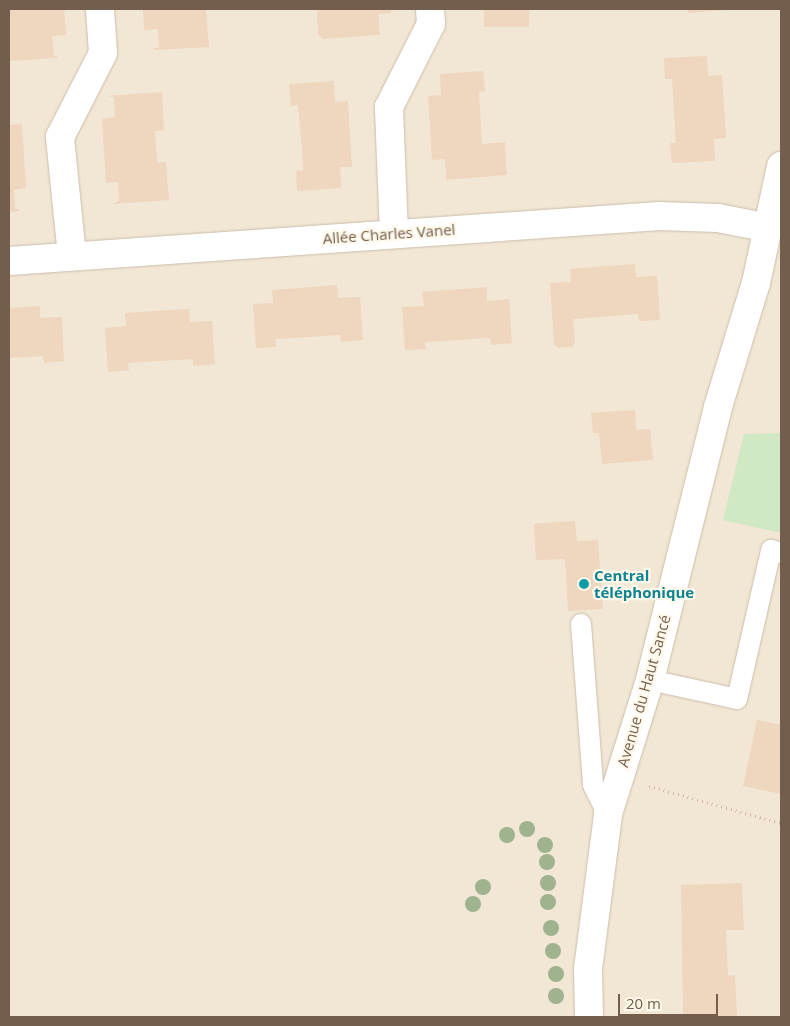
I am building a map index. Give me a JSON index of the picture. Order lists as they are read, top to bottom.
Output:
{
  "streets": {
    "street": ["Allée Charles Vanel", "Avenue du Haut Sancé"]
  },
  "crossings": [
    ["Allée Charles Vanel", "Avenue du Haut Sancé"]
  ],
  "places": ["Central téléphonique"],
  "scale_bar": "20 m"
}
